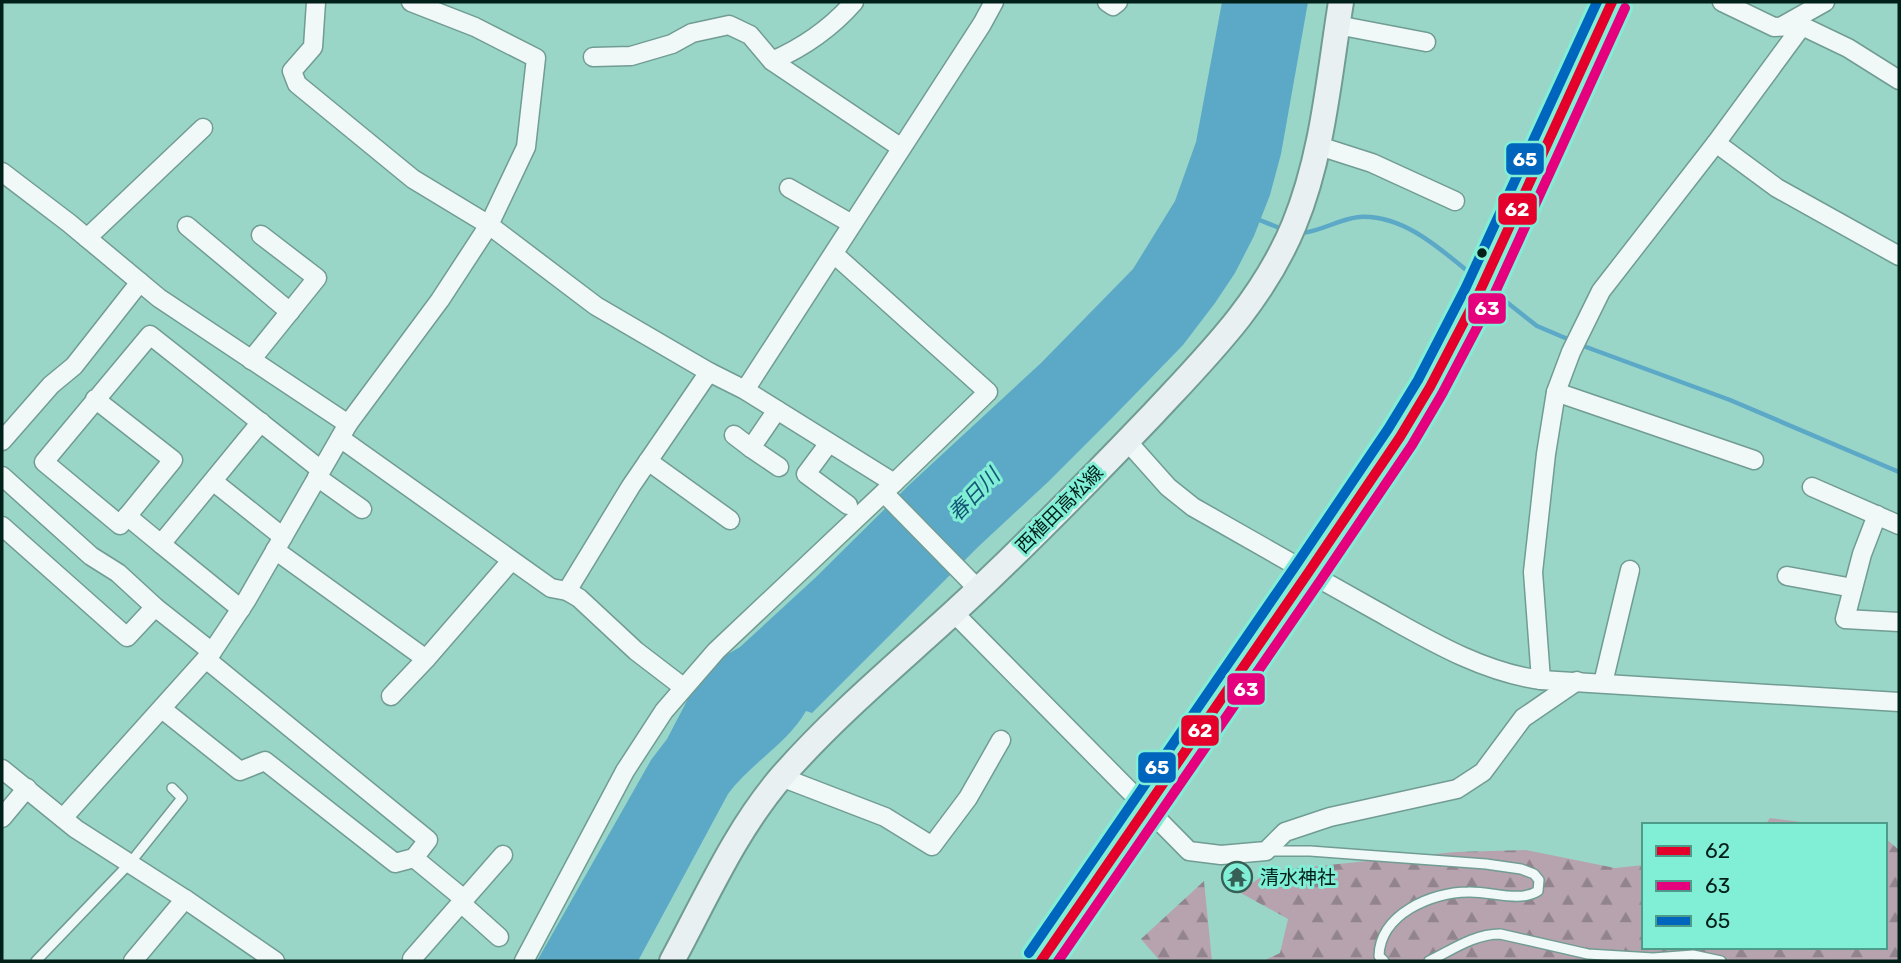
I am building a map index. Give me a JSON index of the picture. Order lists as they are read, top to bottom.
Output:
{
  "streets": {
    "main road": ["西植田高松線"]
  },
  "water": ["春日川"],
  "places": {
    "temple": ["清水神社"]
  },
  "lines": ["transit line 62", "transit line 65", "transit line 63"],
  "legend": ["62", "63", "65"]
}
